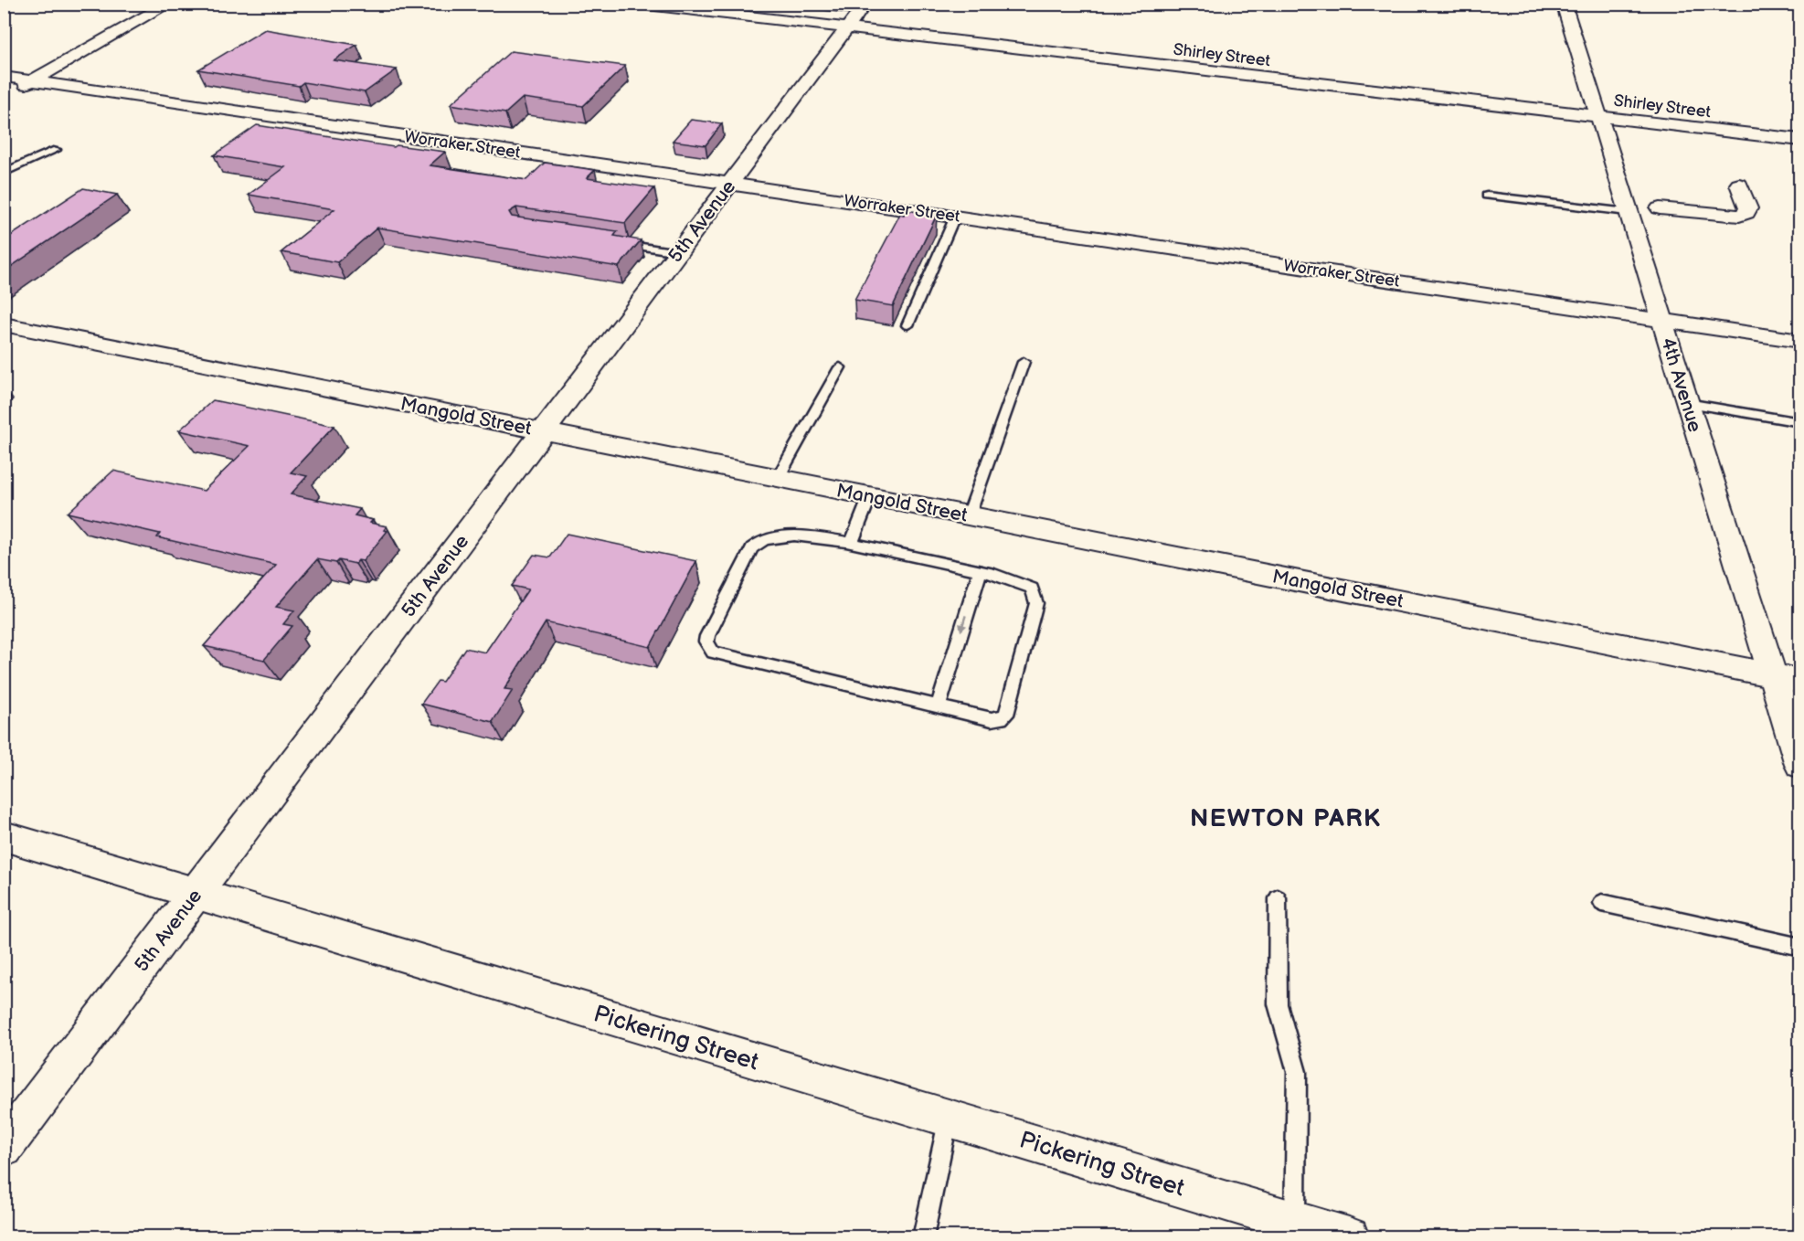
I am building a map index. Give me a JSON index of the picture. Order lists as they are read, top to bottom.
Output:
{
  "streets": {
    "street": [
      "Shirley Street",
      "Worraker Street",
      "5th Avenue",
      "4th Avenue",
      "Mangold Street",
      "Pickering Street"
    ]
  },
  "crossings": [
    ["Shirley Street", "5th Avenue"],
    ["Shirley Street", "4th Avenue"],
    ["Worraker Street", "5th Avenue"],
    ["Worraker Street", "4th Avenue"],
    ["5th Avenue", "Mangold Street"],
    ["5th Avenue", "Pickering Street"],
    ["4th Avenue", "Mangold Street"]
  ],
  "districts": ["NEWTON PARK"]
}
